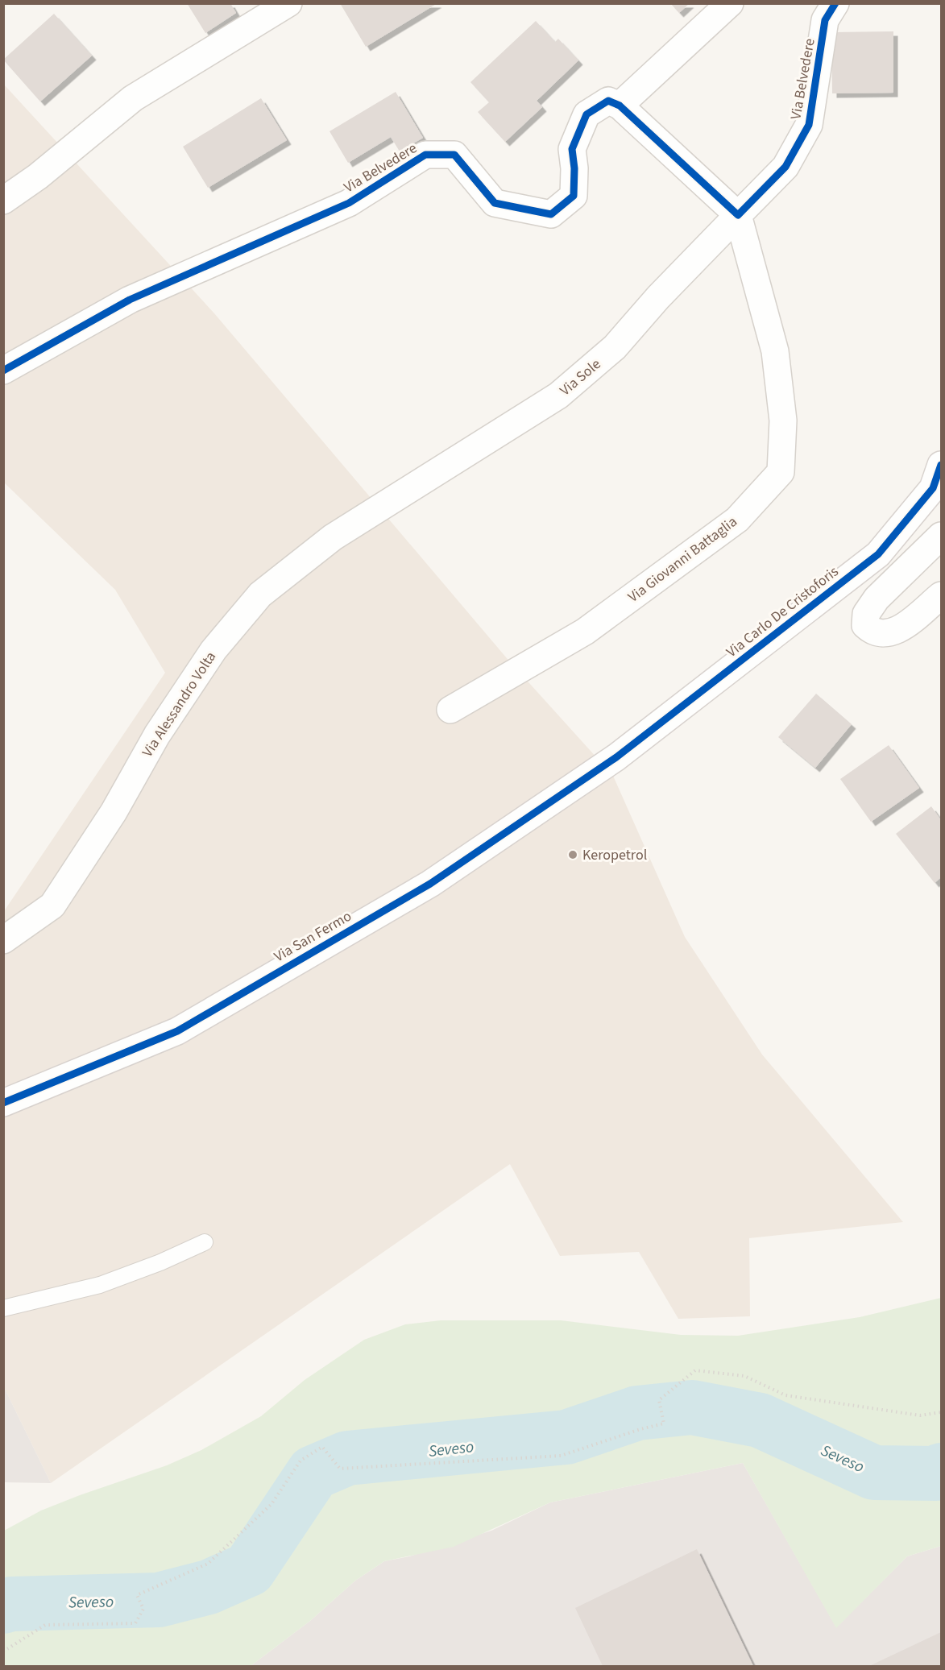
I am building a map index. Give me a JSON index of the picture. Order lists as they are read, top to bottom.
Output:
{
  "streets": {
    "street": [
      "Via Belvedere",
      "Via Sole",
      "Via Giovanni Battaglia",
      "Via Carlo De Cristoforis",
      "Via Alessandro Volta",
      "Via San Fermo"
    ]
  },
  "crossings": [
    ["Via Belvedere", "Via Sole"],
    ["Via Belvedere", "Via Giovanni Battaglia"],
    ["Via Sole", "Via Giovanni Battaglia"],
    ["Via Sole", "Via Alessandro Volta"],
    ["Via Carlo De Cristoforis", "Via San Fermo"]
  ],
  "water": ["Seveso"],
  "places": ["Keropetrol"]
}
